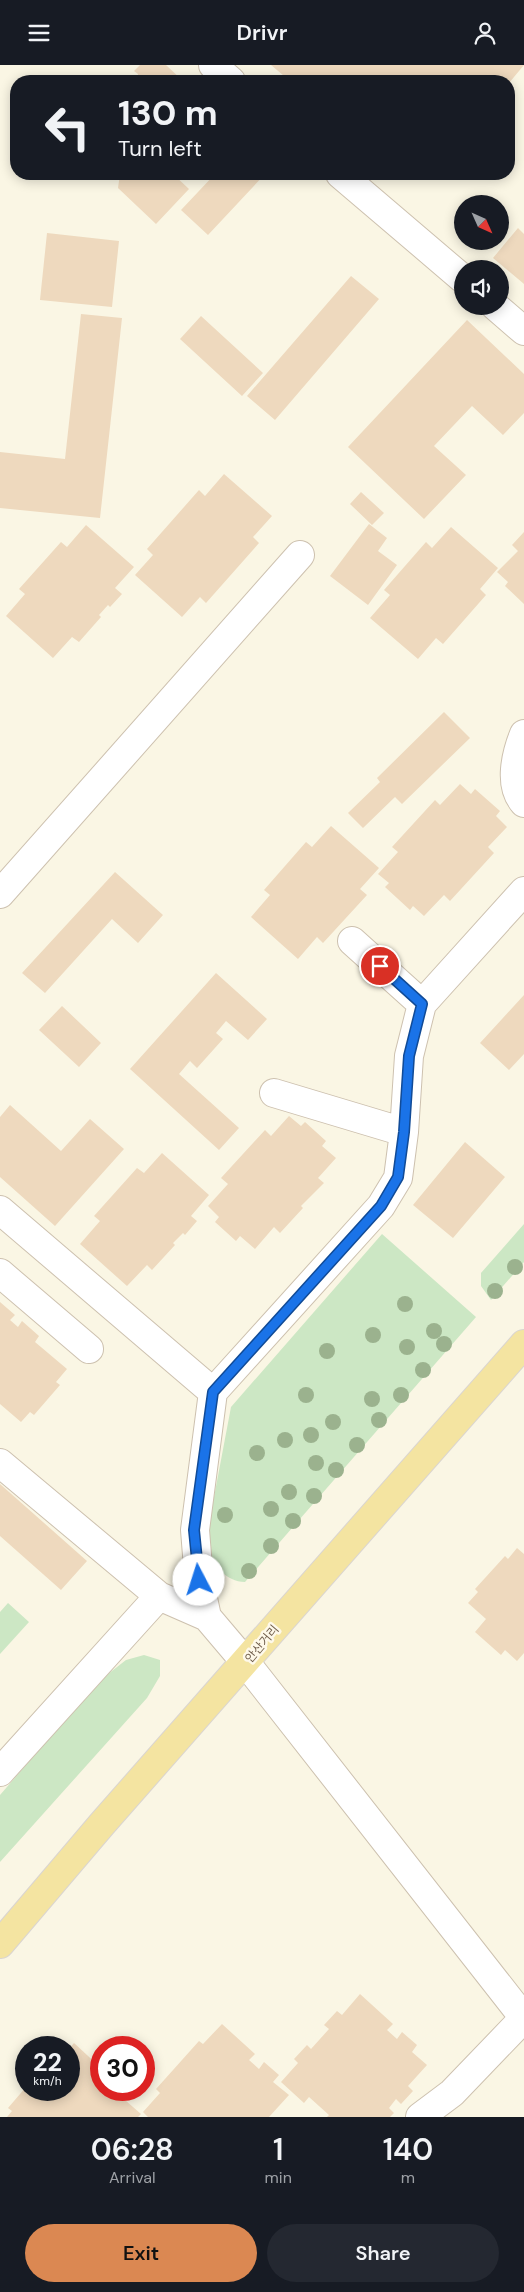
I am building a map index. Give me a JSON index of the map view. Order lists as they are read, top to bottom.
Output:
{
  "streets": {
    "main road": ["안산거리"]
  },
  "north": "bottom right",
  "page": {
    "header": "Drivr",
    "turn": ["130 m", "Turn left"],
    "speed": "22 km/h",
    "limit": "30",
    "eta": [
      "06:28",
      "Arrival",
      "1",
      "min",
      "140",
      "m"
    ],
    "buttons": ["Exit", "Share"]
  }
}
